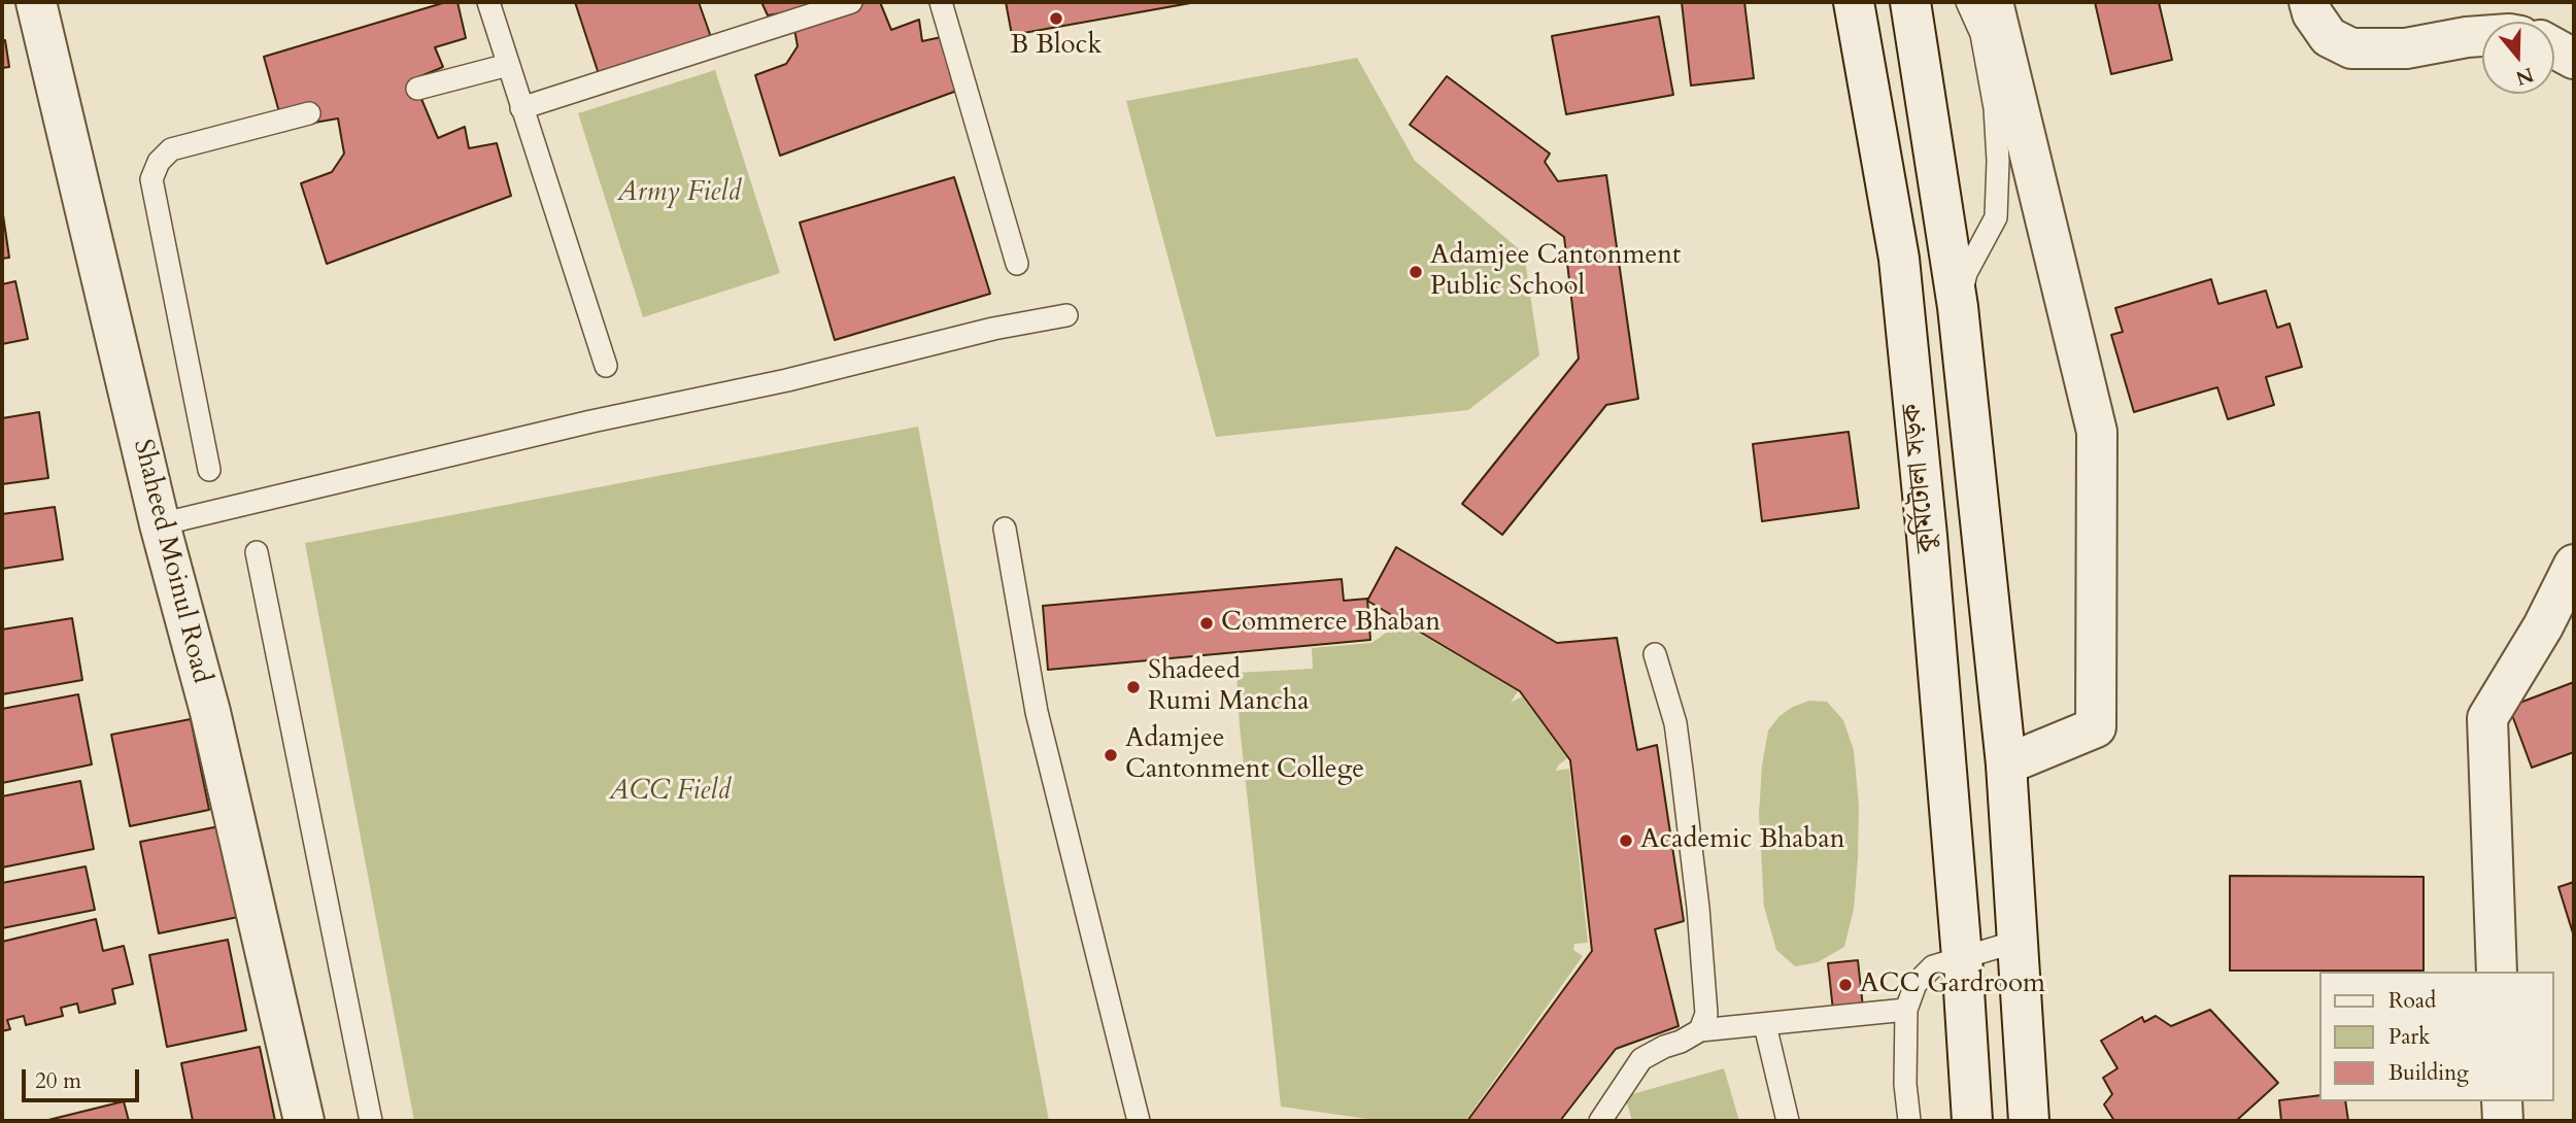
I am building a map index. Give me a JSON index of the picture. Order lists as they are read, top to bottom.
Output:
{
  "streets": {
    "street": ["কুর্মিটোলা সড়ক", "Shaheed Moinul Road"]
  },
  "parks": ["Army Field", "ACC Field"],
  "places": [
    "B Block",
    "Adamjee Cantonment Public School",
    "Commerce Bhaban",
    "Shadeed Rumi Mancha",
    "Adamjee Cantonment College",
    "Academic Bhaban",
    "ACC Gardroom"
  ],
  "legend": ["Road", "Park", "Building"],
  "scale_bar": "20 m",
  "north": "bottom"
}
